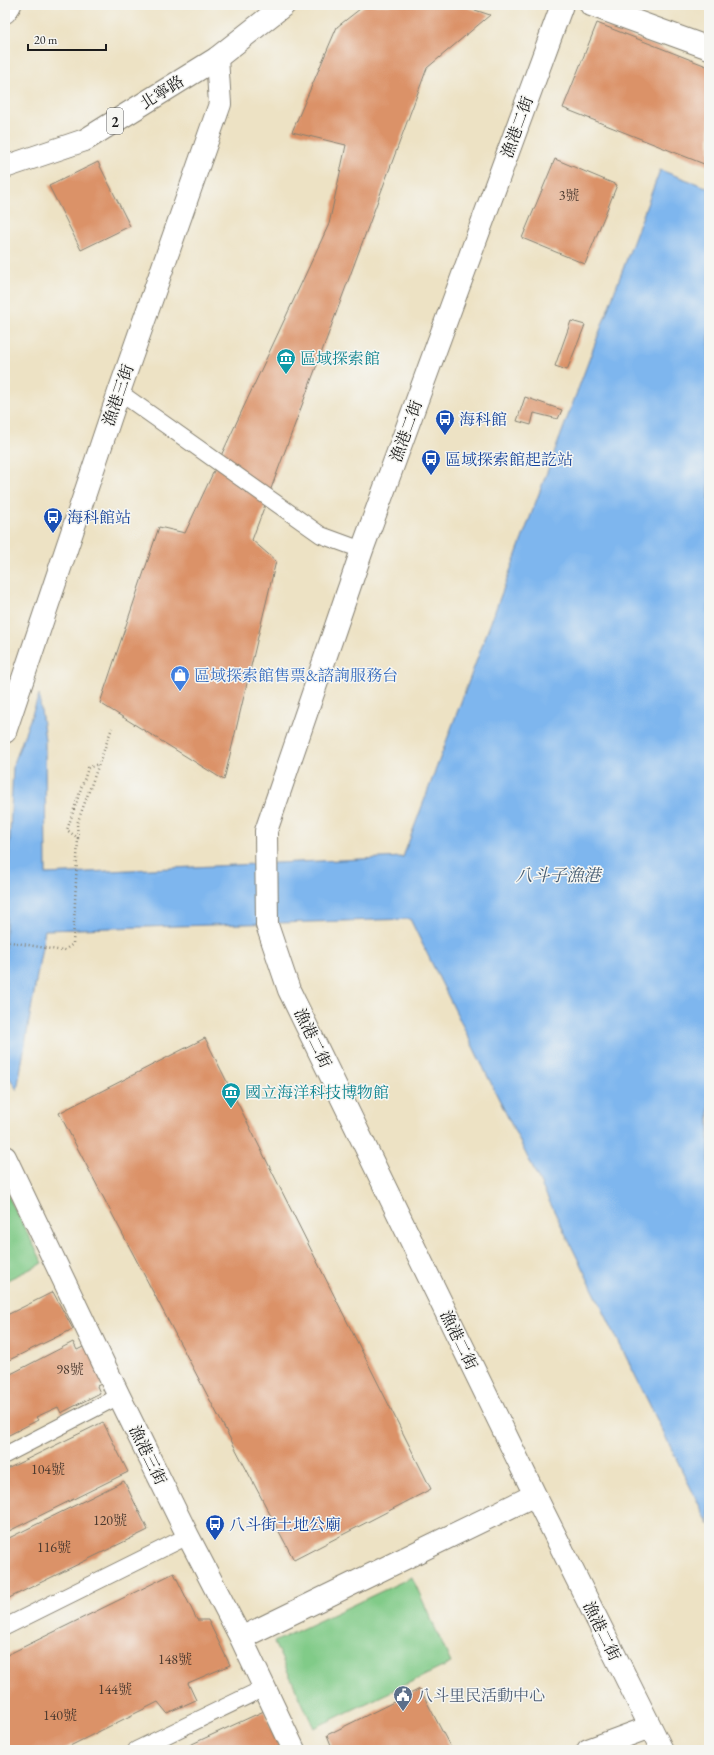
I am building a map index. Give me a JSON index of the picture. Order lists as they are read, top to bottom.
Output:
{
  "streets": {
    "street": [
      "北寧路",
      "2",
      "漁港二街",
      "漁港三街"
    ]
  },
  "crossings": [
    ["北寧路", "漁港三街"]
  ],
  "water": ["八斗子漁港"],
  "places": {
    "museum": ["區域探索館", "國立海洋科技博物館"],
    "bus stop": [
      "海科館",
      "區域探索館起訖站",
      "海科館站",
      "八斗街土地公廟"
    ],
    "shop": ["區域探索館售票&諮詢服務台"],
    "public building": ["八斗里民活動中心"]
  },
  "house_numbers": [
    "3號",
    "98號",
    "104號",
    "120號",
    "116號",
    "148號",
    "144號",
    "140號"
  ],
  "scale_bar": "20 m"
}
